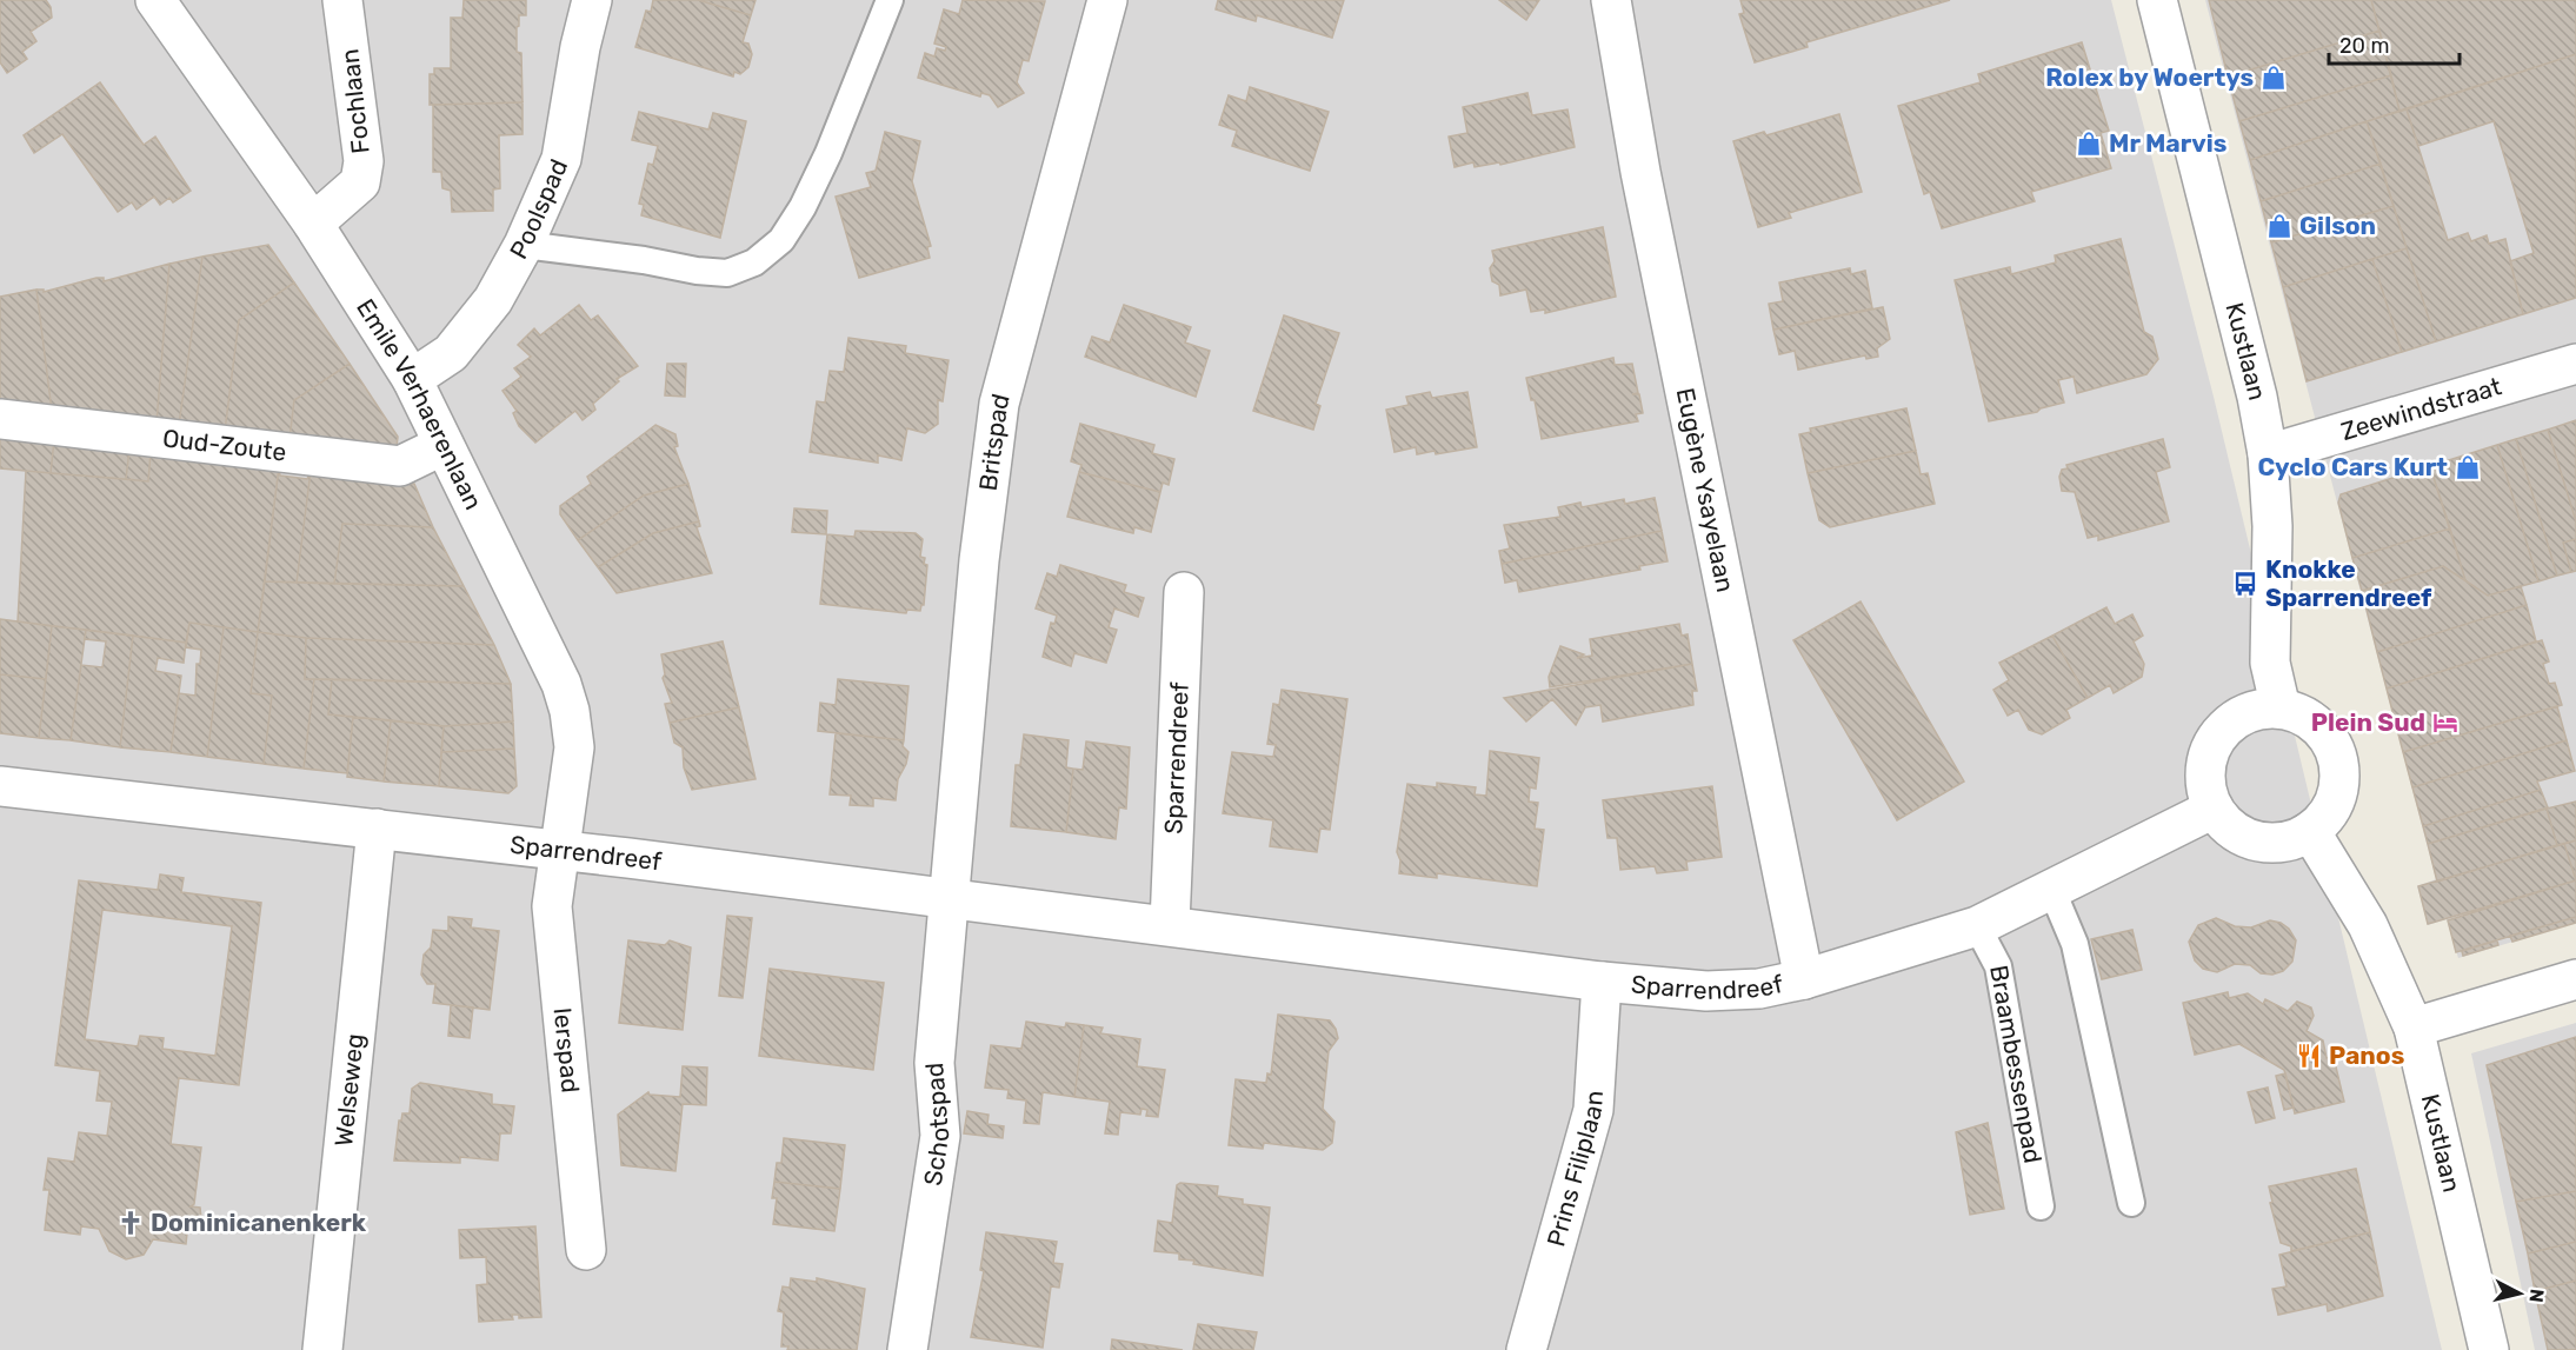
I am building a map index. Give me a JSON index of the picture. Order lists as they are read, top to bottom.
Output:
{
  "streets": {
    "street": [
      "Fochlaan",
      "Poolspad",
      "Kustlaan",
      "Emile Verhaerenlaan",
      "Zeewindstraat",
      "Britspad",
      "Oud-Zoute",
      "Eugène Ysayelaan",
      "Sparrendreef",
      "Ierspad",
      "Welseweg",
      "Schotspad",
      "Prins Filiplaan"
    ],
    "lane": ["Braambessenpad"]
  },
  "crossings": [
    ["Fochlaan", "Emile Verhaerenlaan"],
    ["Poolspad", "Emile Verhaerenlaan"],
    ["Kustlaan", "Zeewindstraat"],
    ["Kustlaan", "Sparrendreef"],
    ["Emile Verhaerenlaan", "Oud-Zoute"],
    ["Emile Verhaerenlaan", "Sparrendreef"],
    ["Emile Verhaerenlaan", "Ierspad"],
    ["Britspad", "Sparrendreef"],
    ["Britspad", "Schotspad"],
    ["Eugène Ysayelaan", "Sparrendreef"],
    ["Sparrendreef", "Ierspad"],
    ["Sparrendreef", "Braambessenpad"],
    ["Sparrendreef", "Welseweg"],
    ["Sparrendreef", "Schotspad"],
    ["Sparrendreef", "Prins Filiplaan"]
  ],
  "places": {
    "shop": [
      "Rolex by Woertys",
      "Mr Marvis",
      "Gilson",
      "Cyclo Cars Kurt"
    ],
    "bus stop": ["Knokke Sparrendreef"],
    "hotel": ["Plein Sud"],
    "restaurant": ["Panos"],
    "church": ["Dominicanenkerk"]
  },
  "scale_bar": "20 m",
  "north": "right"
}
